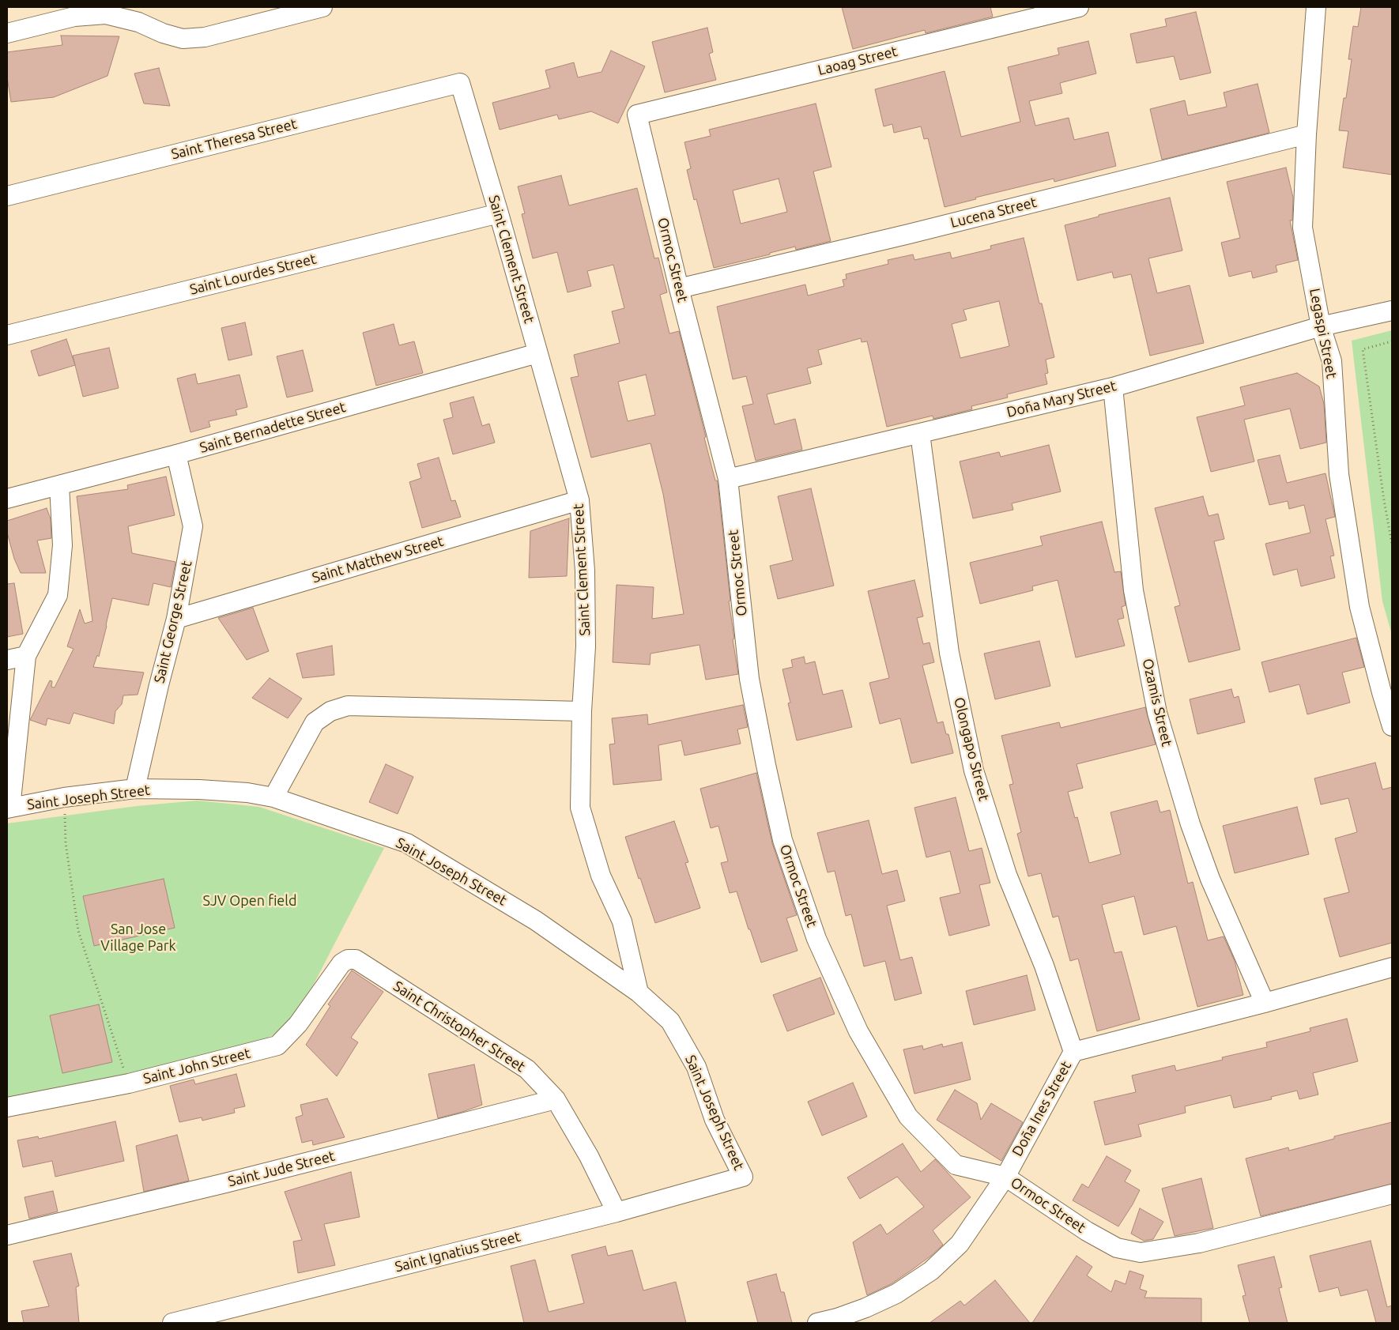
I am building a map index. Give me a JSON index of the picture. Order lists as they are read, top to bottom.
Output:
{
  "streets": {
    "street": [
      "Laoag Street",
      "Saint Theresa Street",
      "Lucena Street",
      "Saint Clement Street",
      "Ormoc Street",
      "Saint Lourdes Street",
      "Legaspi Street",
      "Doña Mary Street",
      "Saint Bernadette Street",
      "Saint Matthew Street",
      "Saint George Street",
      "Ozamis Street",
      "Olongapo Street",
      "Saint Joseph Street",
      "Saint Christopher Street",
      "Saint John Street",
      "Doña Ines Street",
      "Saint Jude Street",
      "Saint Ignatius Street"
    ]
  },
  "crossings": [
    ["Laoag Street", "Ormoc Street"],
    ["Saint Theresa Street", "Saint Clement Street"],
    ["Lucena Street", "Ormoc Street"],
    ["Lucena Street", "Legaspi Street"],
    ["Saint Clement Street", "Saint Lourdes Street"],
    ["Saint Clement Street", "Saint Bernadette Street"],
    ["Saint Clement Street", "Saint Matthew Street"],
    ["Saint Clement Street", "Saint Joseph Street"],
    ["Ormoc Street", "Doña Mary Street"],
    ["Ormoc Street", "Doña Ines Street"],
    ["Legaspi Street", "Doña Mary Street"],
    ["Doña Mary Street", "Ozamis Street"],
    ["Doña Mary Street", "Olongapo Street"],
    ["Saint Bernadette Street", "Saint George Street"],
    ["Saint Matthew Street", "Saint George Street"],
    ["Saint George Street", "Saint Joseph Street"],
    ["Ozamis Street", "Doña Ines Street"],
    ["Olongapo Street", "Doña Ines Street"],
    ["Saint Joseph Street", "Saint Ignatius Street"],
    ["Saint Christopher Street", "Saint John Street"],
    ["Saint Christopher Street", "Saint Jude Street"],
    ["Saint Christopher Street", "Saint Ignatius Street"]
  ],
  "parks": ["SJV Open field", "San Jose Village Park"]
}
